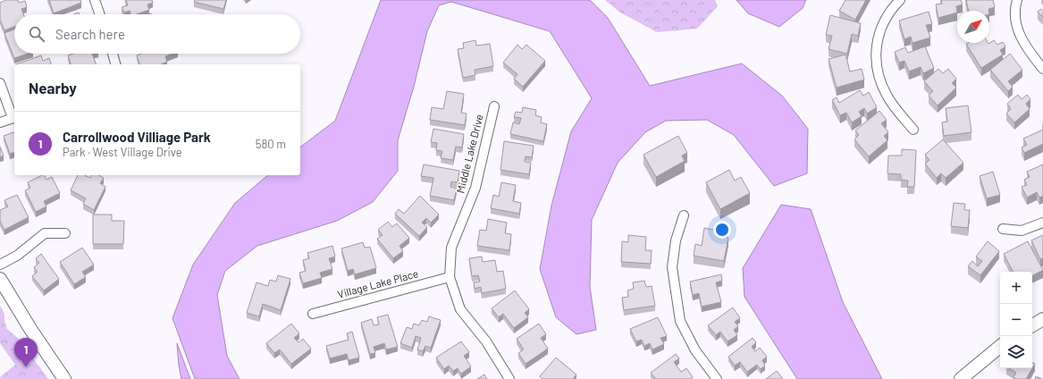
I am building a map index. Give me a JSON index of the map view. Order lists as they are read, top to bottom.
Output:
{
  "streets": {
    "street": ["Middle Lake Drive", "Village Lake Place"]
  },
  "crossings": [
    ["Middle Lake Drive", "Village Lake Place"]
  ],
  "north": "top right",
  "page": {
    "search": "Search here",
    "heading": "Nearby",
    "list": [
      {
        "mark": "1",
        "name": "Carrollwood Villiage Park",
        "note": "Park · West Village Drive",
        "value": "580 m"
      }
    ],
    "map_buttons": ["+", "−"],
    "pins": "1"
  }
}
